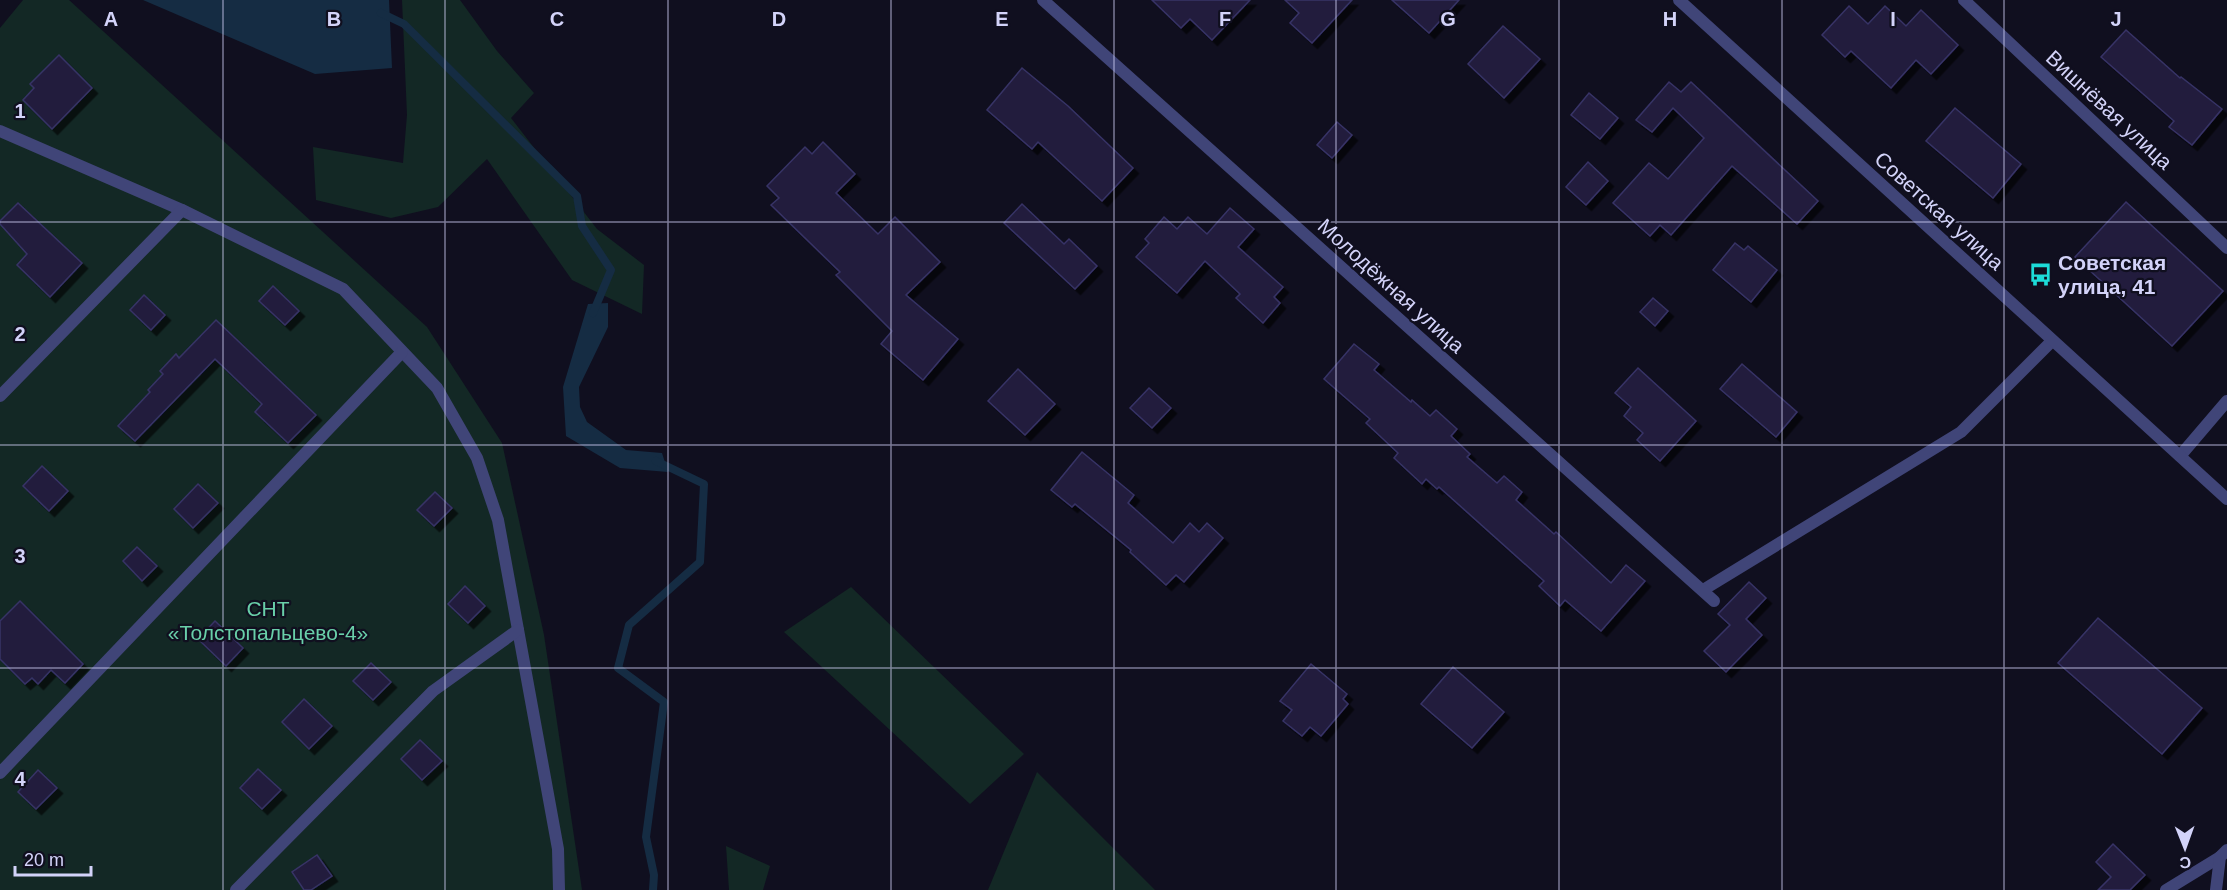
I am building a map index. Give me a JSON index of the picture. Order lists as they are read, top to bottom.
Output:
{
  "streets": {
    "street": ["Вишнёвая улица", "Советская улица", "Молодёжная улица"]
  },
  "parks": ["СНТ «Толстопальцево-4»"],
  "places": {
    "bus stop": ["Советская улица, 41"]
  },
  "scale_bar": "20 m",
  "north": "bottom",
  "grid": {
    "columns": [
      "A",
      "B",
      "C",
      "D",
      "E",
      "F",
      "G",
      "H",
      "I",
      "J"
    ],
    "rows": [
      "1",
      "2",
      "3",
      "4"
    ]
  }
}
